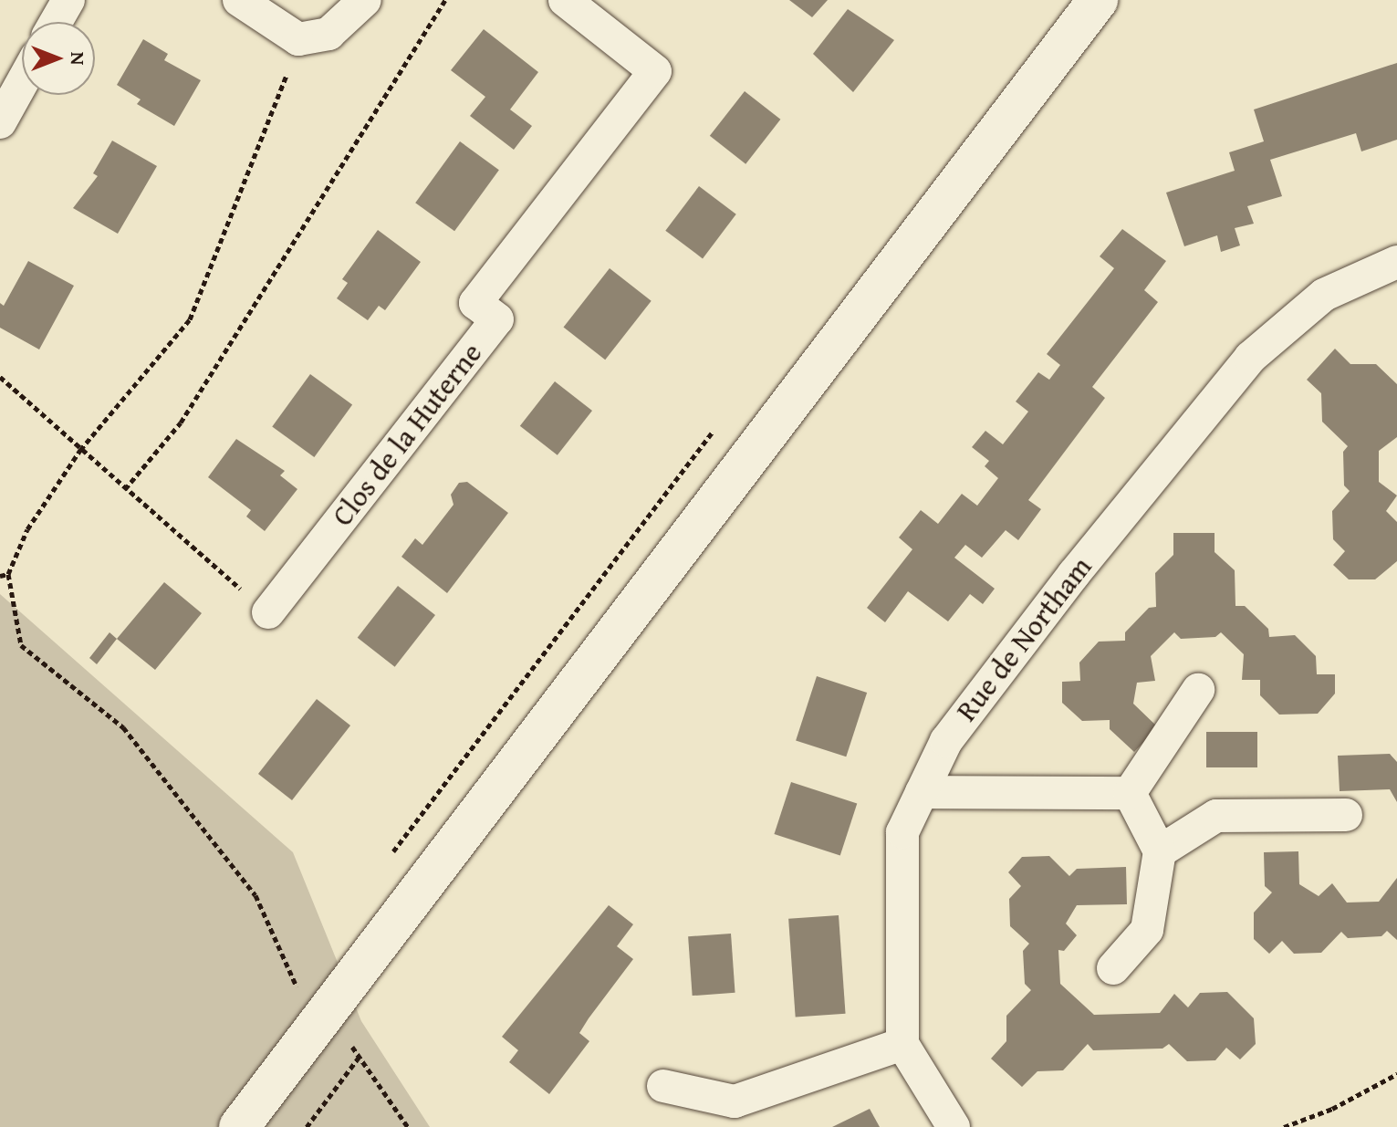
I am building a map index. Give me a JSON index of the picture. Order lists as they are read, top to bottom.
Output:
{
  "streets": {
    "street": ["Clos de la Huterne", "Rue de Northam"]
  },
  "north": "right"
}
